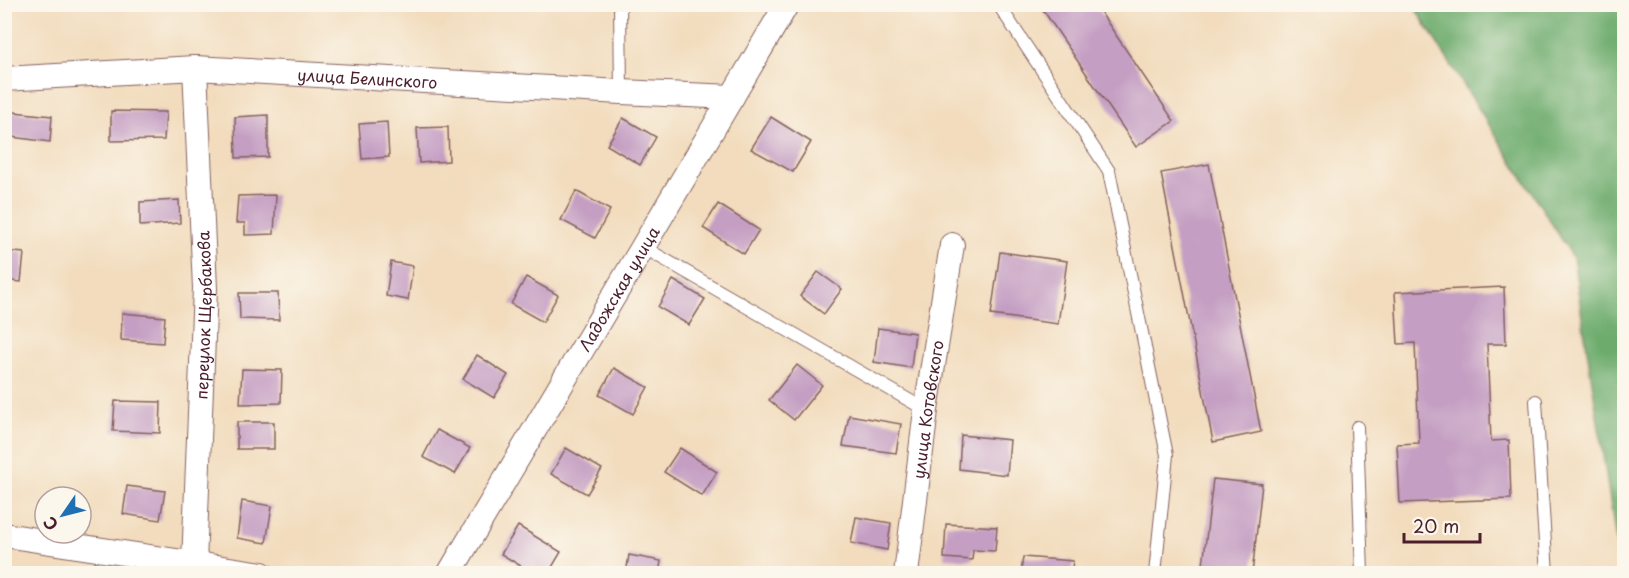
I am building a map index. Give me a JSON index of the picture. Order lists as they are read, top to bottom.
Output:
{
  "streets": {
    "street": [
      "улица Белинского",
      "Ладожская улица",
      "переулок Щербакова",
      "улица Котовского"
    ]
  },
  "crossings": [
    ["улица Белинского", "Ладожская улица"],
    ["улица Белинского", "переулок Щербакова"]
  ],
  "scale_bar": "20 m",
  "north": "bottom left"
}
